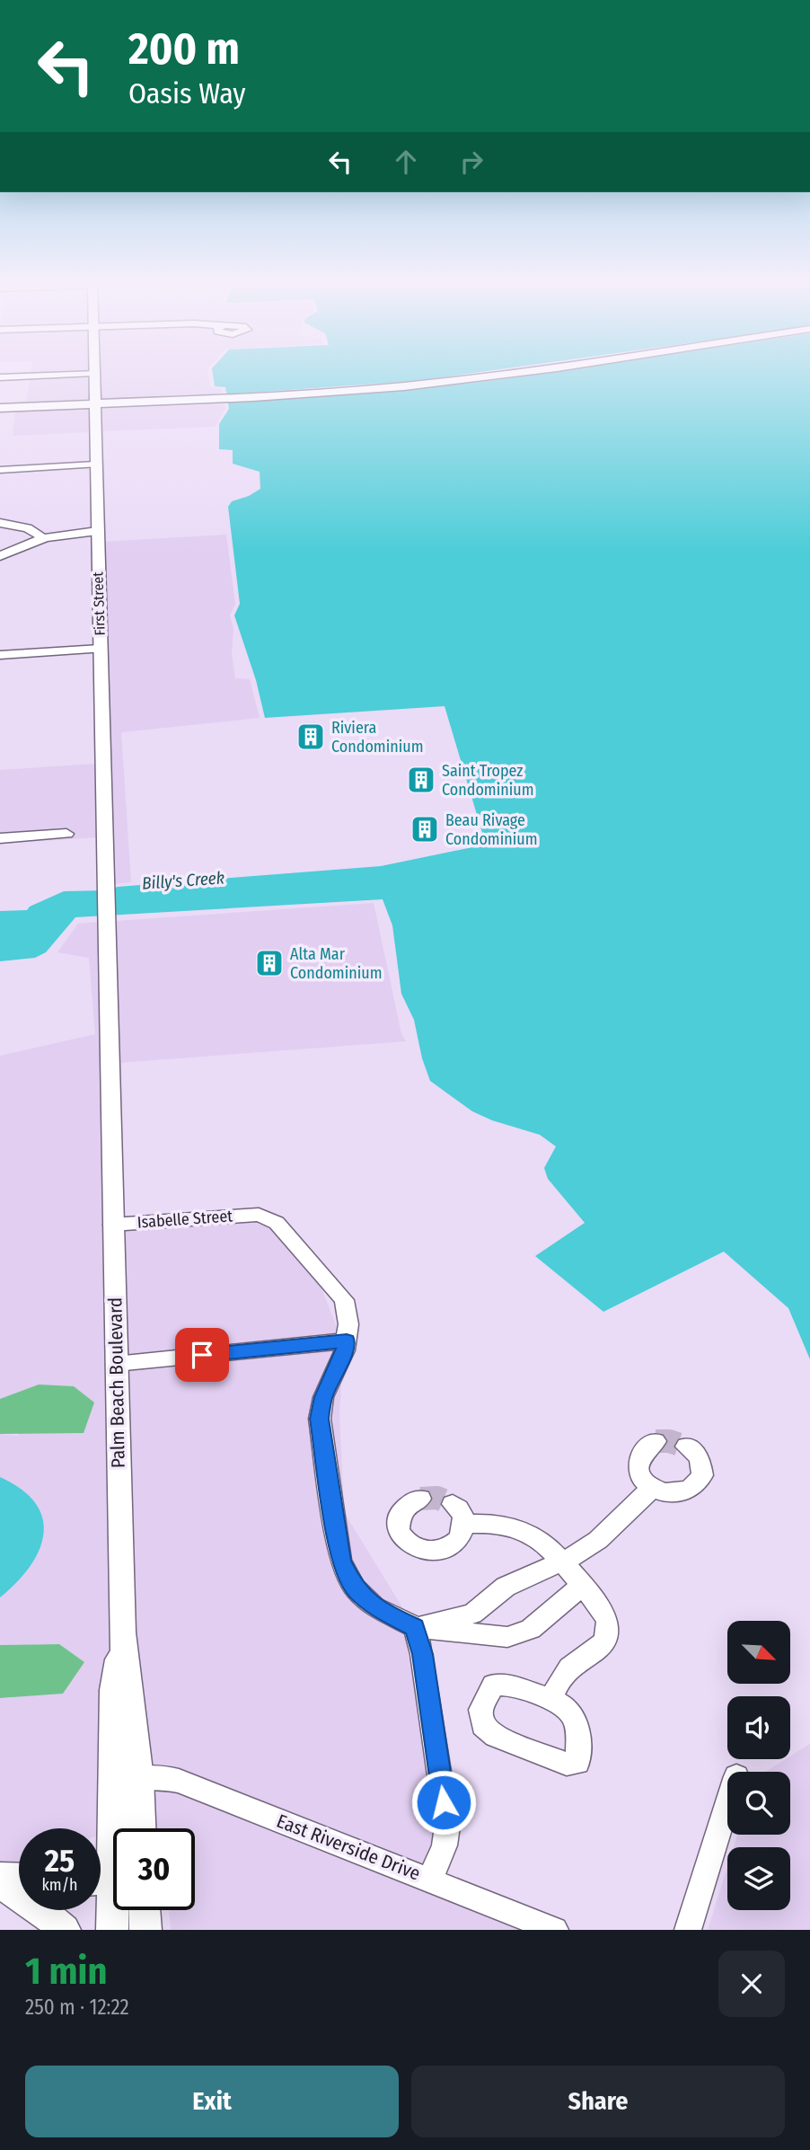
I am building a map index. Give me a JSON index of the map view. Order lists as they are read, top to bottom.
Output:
{
  "streets": {
    "main road": ["First Street", "Palm Beach Boulevard"],
    "street": ["Isabelle Street", "East Riverside Drive"]
  },
  "crossings": [
    ["First Street", "Palm Beach Boulevard"],
    ["Isabelle Street", "Palm Beach Boulevard"],
    ["Palm Beach Boulevard", "East Riverside Drive"]
  ],
  "water": ["Billy's Creek"],
  "places": {
    "building": [
      "Riviera Condominium",
      "Saint Tropez Condominium",
      "Beau Rivage Condominium",
      "Alta Mar Condominium"
    ]
  },
  "north": "bottom right",
  "page": {
    "turn": ["200 m", "Oasis Way"],
    "speed": "25 km/h",
    "limit": "30",
    "heading": ["1 min", "250 m · 12:22"],
    "buttons": ["Exit", "Share"]
  }
}
